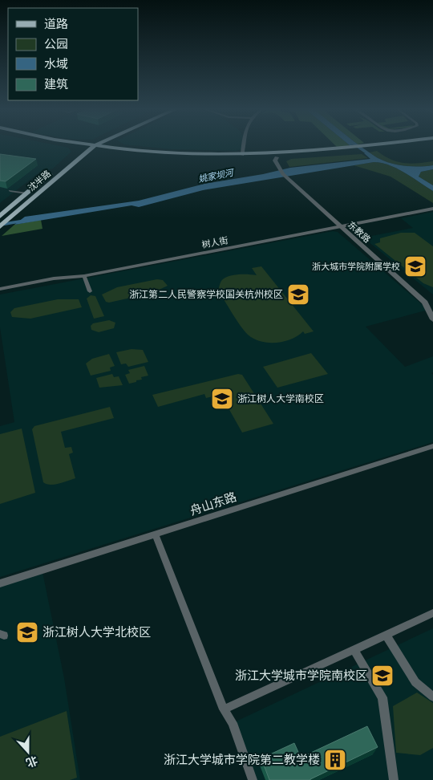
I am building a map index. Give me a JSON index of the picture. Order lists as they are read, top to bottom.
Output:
{
  "streets": {
    "main road": ["沈半路"],
    "street": ["东教路", "树人街", "舟山东路"]
  },
  "crossings": [
    ["东教路", "树人街"]
  ],
  "water": ["姚家坝河"],
  "places": {
    "school or university": [
      "浙大城市学院附属学校",
      "浙江第二人民警察学校国关杭州校区",
      "浙江树人大学南校区",
      "浙江树人大学北校区",
      "浙江大学城市学院南校区"
    ],
    "building": ["浙江大学城市学院第二教学楼"]
  },
  "legend": [
    "道路",
    "公园",
    "水域",
    "建筑"
  ],
  "north": "bottom"
}
